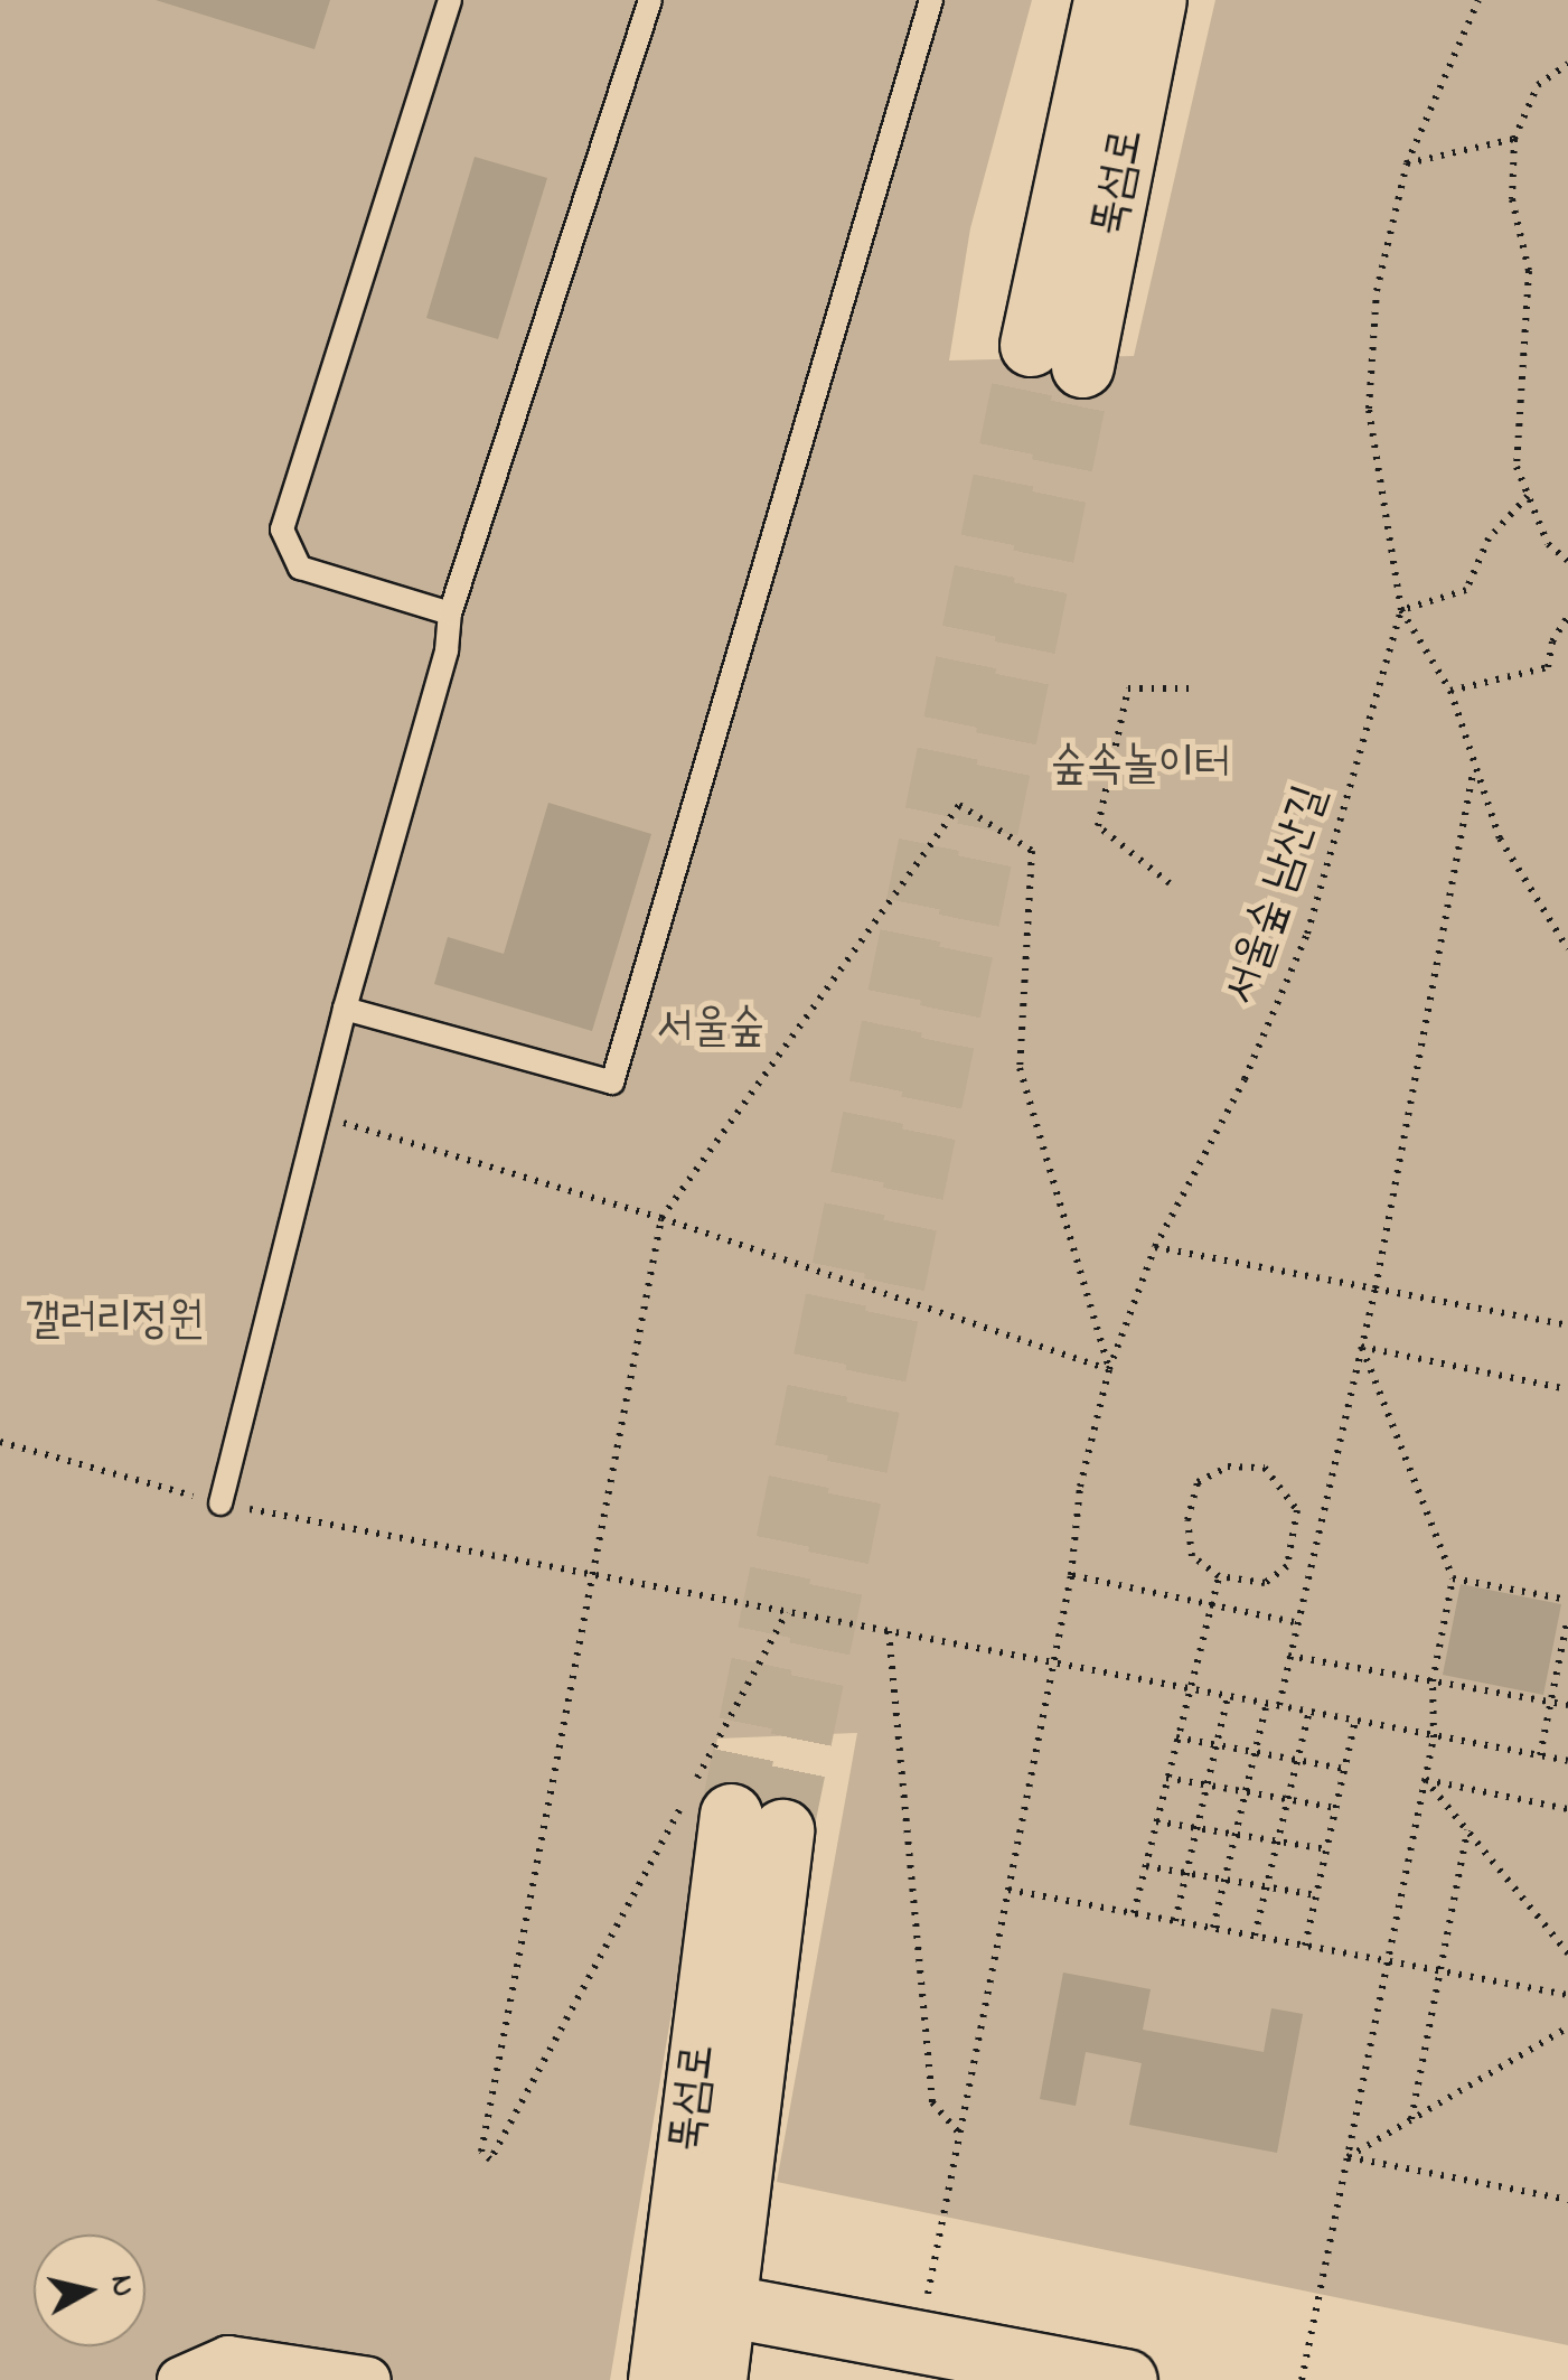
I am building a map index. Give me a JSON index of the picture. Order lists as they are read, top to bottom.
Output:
{
  "streets": {
    "main road": ["뚝섬로"],
    "path": ["서울숲 남산길"]
  },
  "parks": ["숲속놀이터", "서울숲", "갤러리정원"],
  "north": "right"
}
